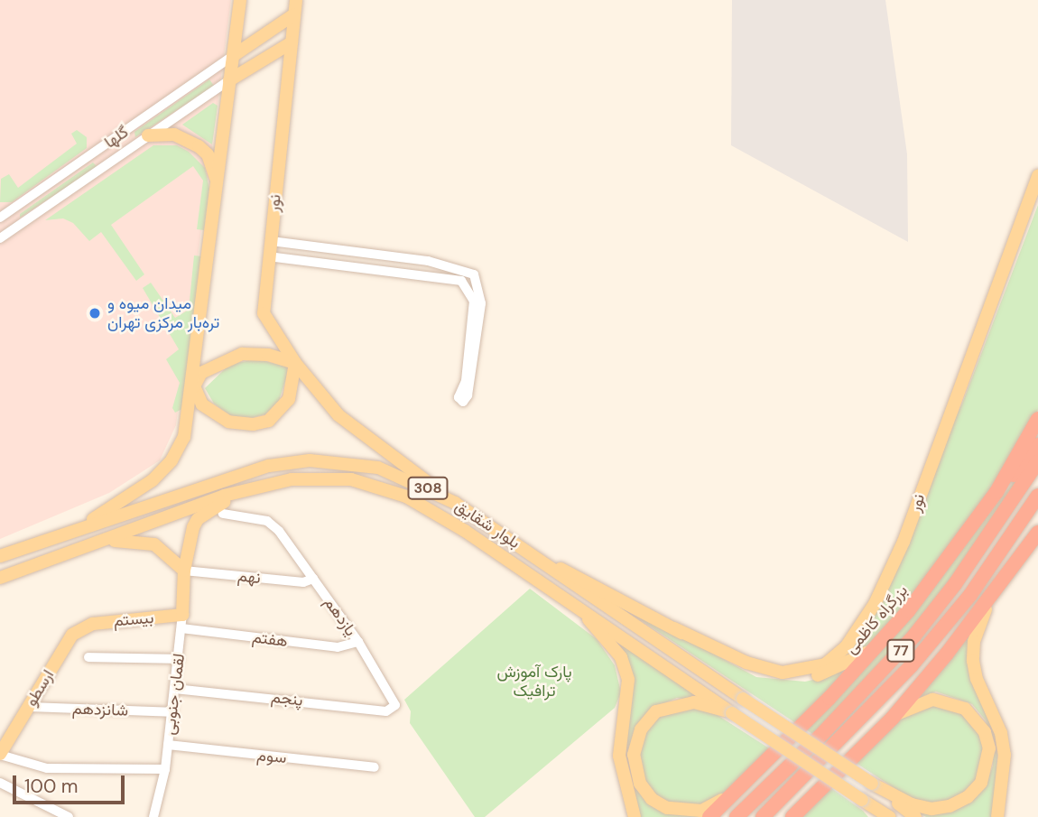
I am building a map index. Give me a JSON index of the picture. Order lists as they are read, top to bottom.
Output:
{
  "streets": {
    "highway": ["بزرگراه کاظمی", "77"],
    "main road": [
      "نور",
      "308",
      "بلوار شقایق",
      "بیستم",
      "ارسطو",
      "لقمان جنوبی"
    ],
    "street": [
      "گلها",
      "نهم",
      "یازدهم",
      "هفتم",
      "پنجم",
      "شانزدهم",
      "سوم"
    ]
  },
  "crossings": [
    ["نور", "بلوار شقایق"],
    ["بلوار شقایق", "لقمان جنوبی"],
    ["نهم", "یازدهم"],
    ["نهم", "لقمان جنوبی"],
    ["یازدهم", "هفتم"],
    ["یازدهم", "پنجم"],
    ["بیستم", "هفتم"],
    ["بیستم", "ارسطو"],
    ["بیستم", "لقمان جنوبی"],
    ["هفتم", "لقمان جنوبی"],
    ["ارسطو", "شانزدهم"],
    ["لقمان جنوبی", "پنجم"],
    ["لقمان جنوبی", "شانزدهم"],
    ["لقمان جنوبی", "سوم"]
  ],
  "parks": ["پارک آموزش ترافیک"],
  "places": ["میدان میوه و تره‌بار مرکزی تهران"],
  "scale_bar": "100 m"
}
